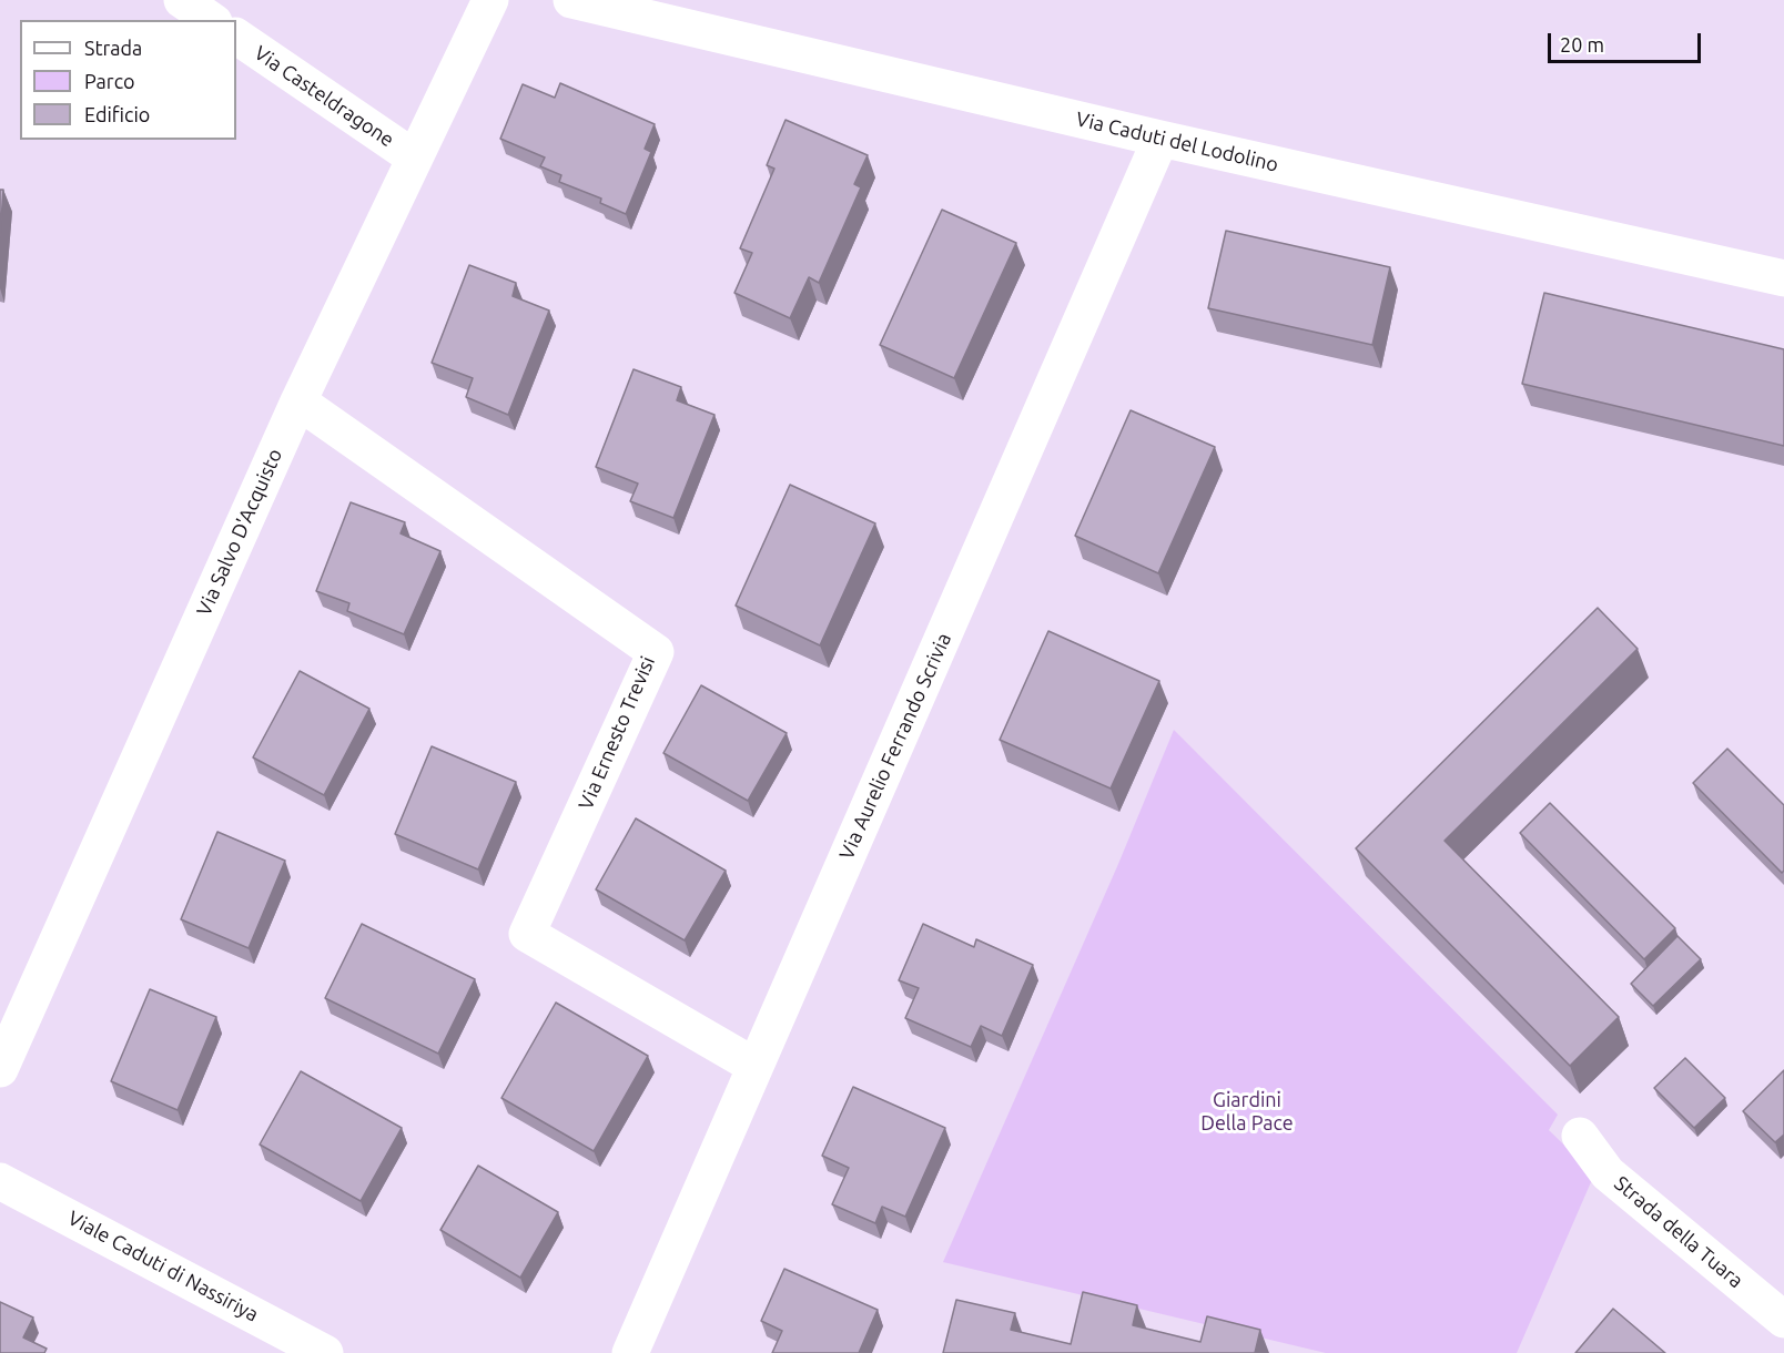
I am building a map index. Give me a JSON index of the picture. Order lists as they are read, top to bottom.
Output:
{
  "streets": {
    "street": [
      "Via Casteldragone",
      "Via Caduti del Lodolino",
      "Via Salvo D'Acquisto",
      "Via Ernesto Trevisi",
      "Via Aurelio Ferrando Scrivia",
      "Strada della Tuara",
      "Viale Caduti di Nassiriya"
    ]
  },
  "crossings": [
    ["Via Casteldragone", "Via Salvo D'Acquisto"],
    ["Via Caduti del Lodolino", "Via Aurelio Ferrando Scrivia"],
    ["Via Salvo D'Acquisto", "Via Ernesto Trevisi"],
    ["Via Ernesto Trevisi", "Via Aurelio Ferrando Scrivia"]
  ],
  "parks": ["Giardini Della Pace"],
  "legend": ["Strada", "Parco", "Edificio"],
  "scale_bar": "20 m"
}
